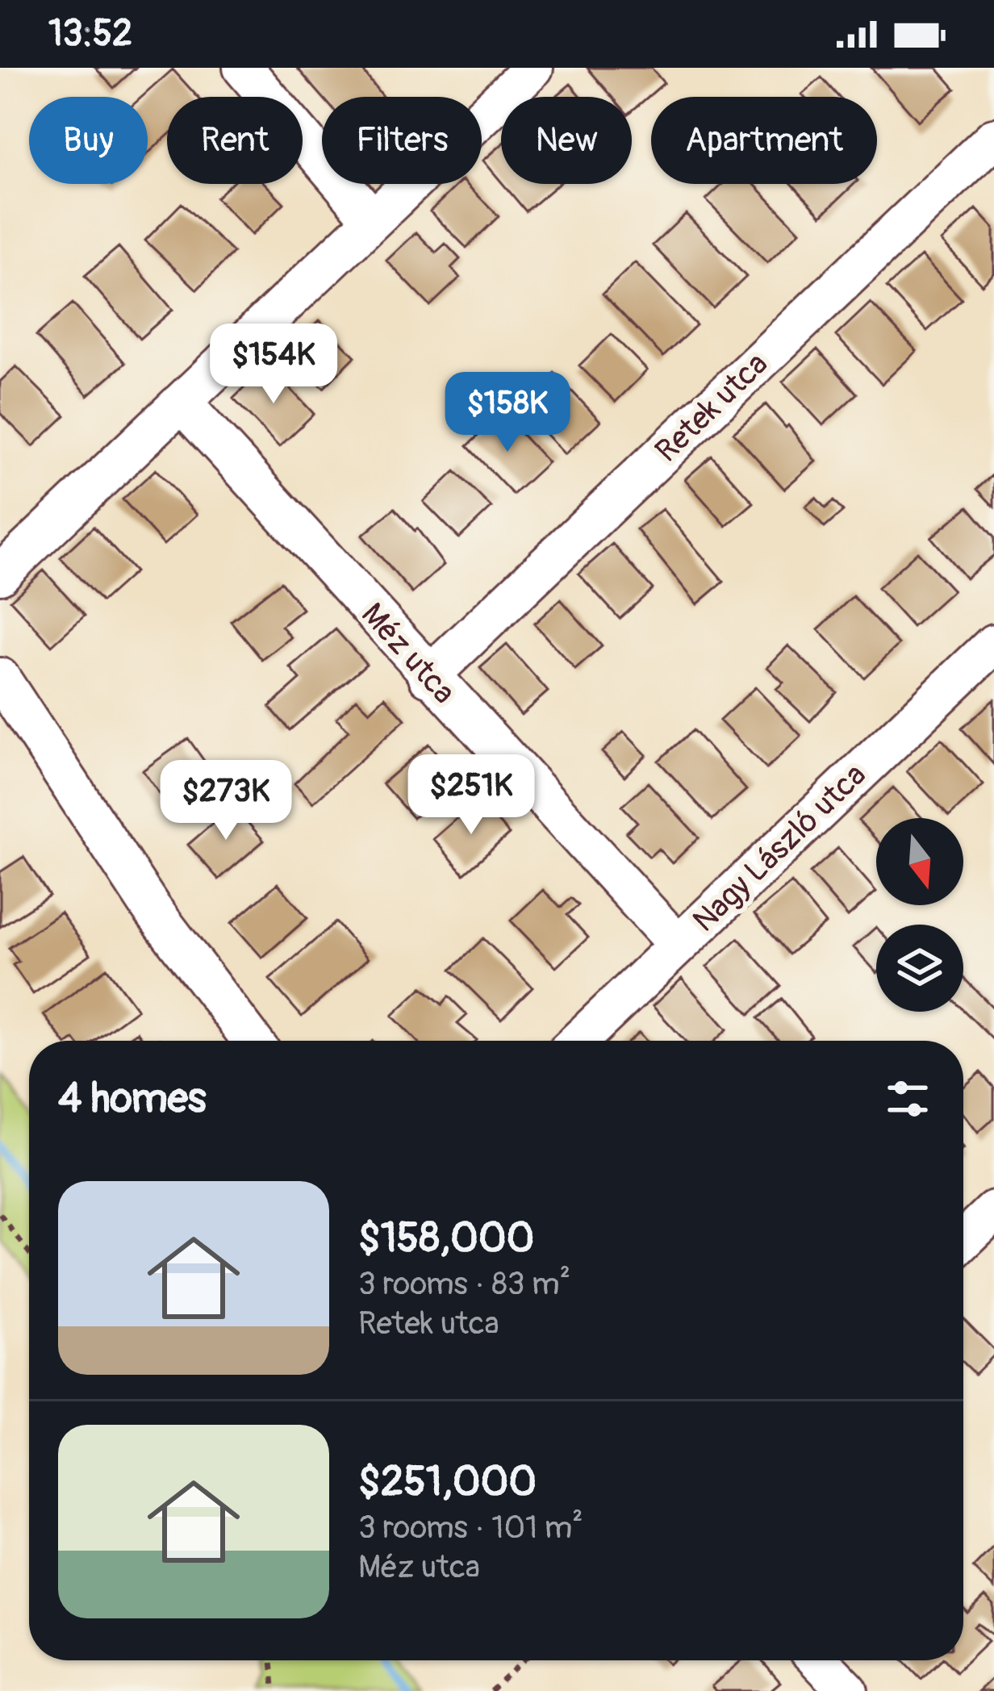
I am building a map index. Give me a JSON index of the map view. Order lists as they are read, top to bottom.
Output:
{
  "streets": {
    "street": ["Retek utca", "Méz utca", "Nagy László utca"]
  },
  "crossings": [
    ["Retek utca", "Méz utca"],
    ["Méz utca", "Nagy László utca"]
  ],
  "north": "bottom",
  "page": {
    "status": "13:52",
    "chip": [
      "Buy",
      "Rent",
      "Filters",
      "New",
      "Apartment"
    ],
    "price": [
      "$154K",
      "$158K",
      "$251K",
      "$273K"
    ],
    "heading": "4 homes",
    "list": [
      {
        "name": "$158,000",
        "note": "3 rooms · 83 m² · Retek utca"
      },
      {
        "name": "$251,000",
        "note": "3 rooms · 101 m² · Méz utca"
      }
    ]
  }
}
